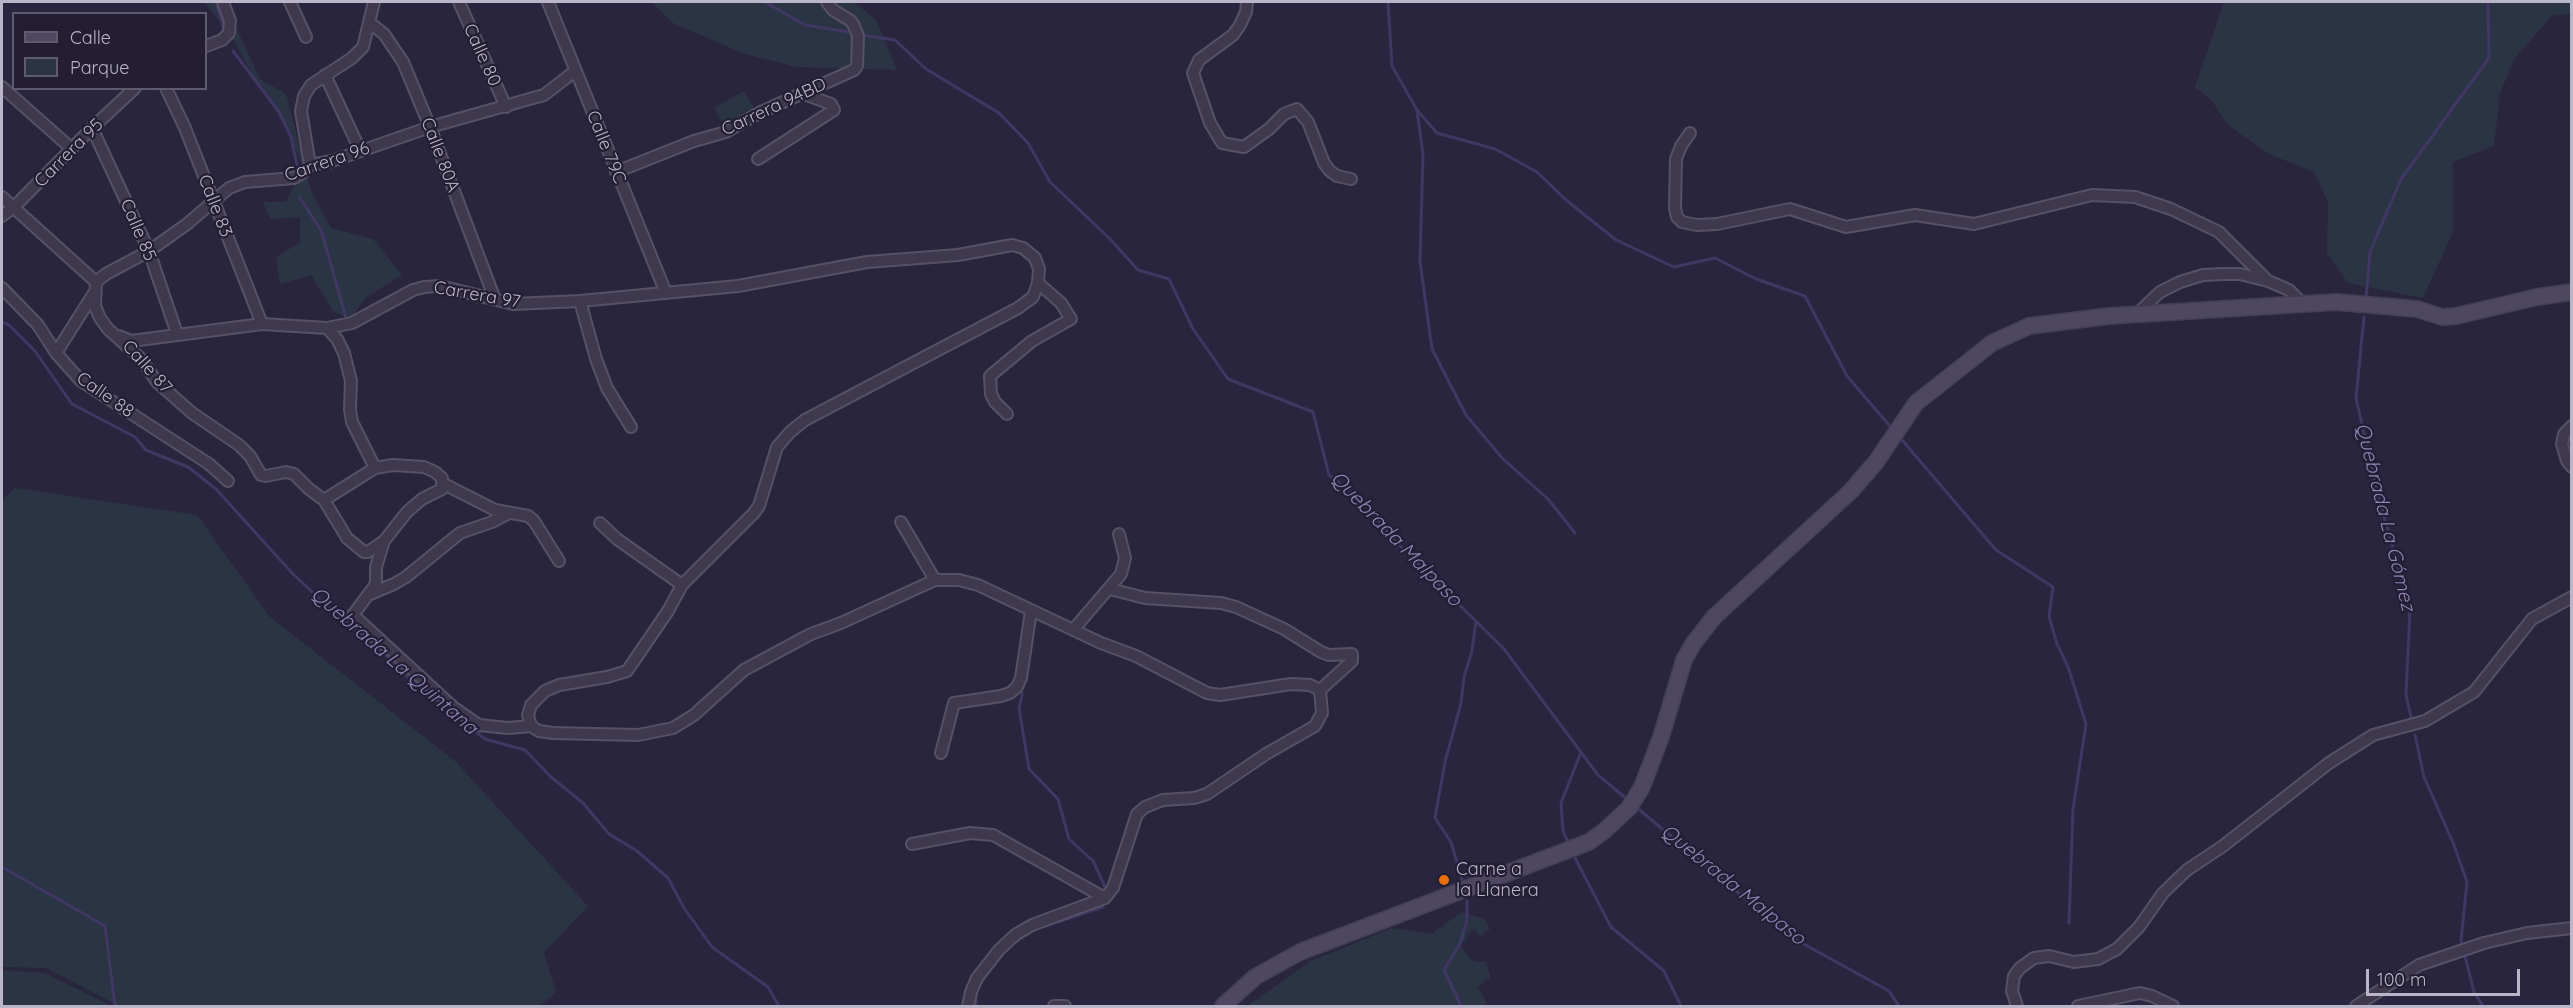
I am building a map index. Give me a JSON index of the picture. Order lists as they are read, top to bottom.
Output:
{
  "streets": {
    "street": [
      "Calle 80",
      "Carrera 94BD",
      "Calle 79C",
      "Carrera 95",
      "Calle 80A",
      "Carrera 96",
      "Calle 83",
      "Calle 85",
      "Carrera 97",
      "Calle 87",
      "Calle 88"
    ]
  },
  "crossings": [
    ["Calle 80", "Carrera 96"],
    ["Carrera 94BD", "Calle 79C"],
    ["Calle 79C", "Carrera 96"],
    ["Calle 79C", "Carrera 97"],
    ["Carrera 95", "Calle 85"],
    ["Calle 80A", "Carrera 96"],
    ["Calle 80A", "Carrera 97"],
    ["Carrera 96", "Calle 83"],
    ["Carrera 96", "Calle 85"],
    ["Carrera 96", "Calle 87"],
    ["Carrera 96", "Calle 88"],
    ["Calle 83", "Carrera 97"],
    ["Calle 85", "Carrera 97"],
    ["Carrera 97", "Calle 87"]
  ],
  "water": ["Quebrada La Gómez", "Quebrada Malpaso", "Quebrada La Quintana"],
  "places": ["Carne a la Llanera"],
  "legend": ["Calle", "Parque"],
  "scale_bar": "100 m"
}
